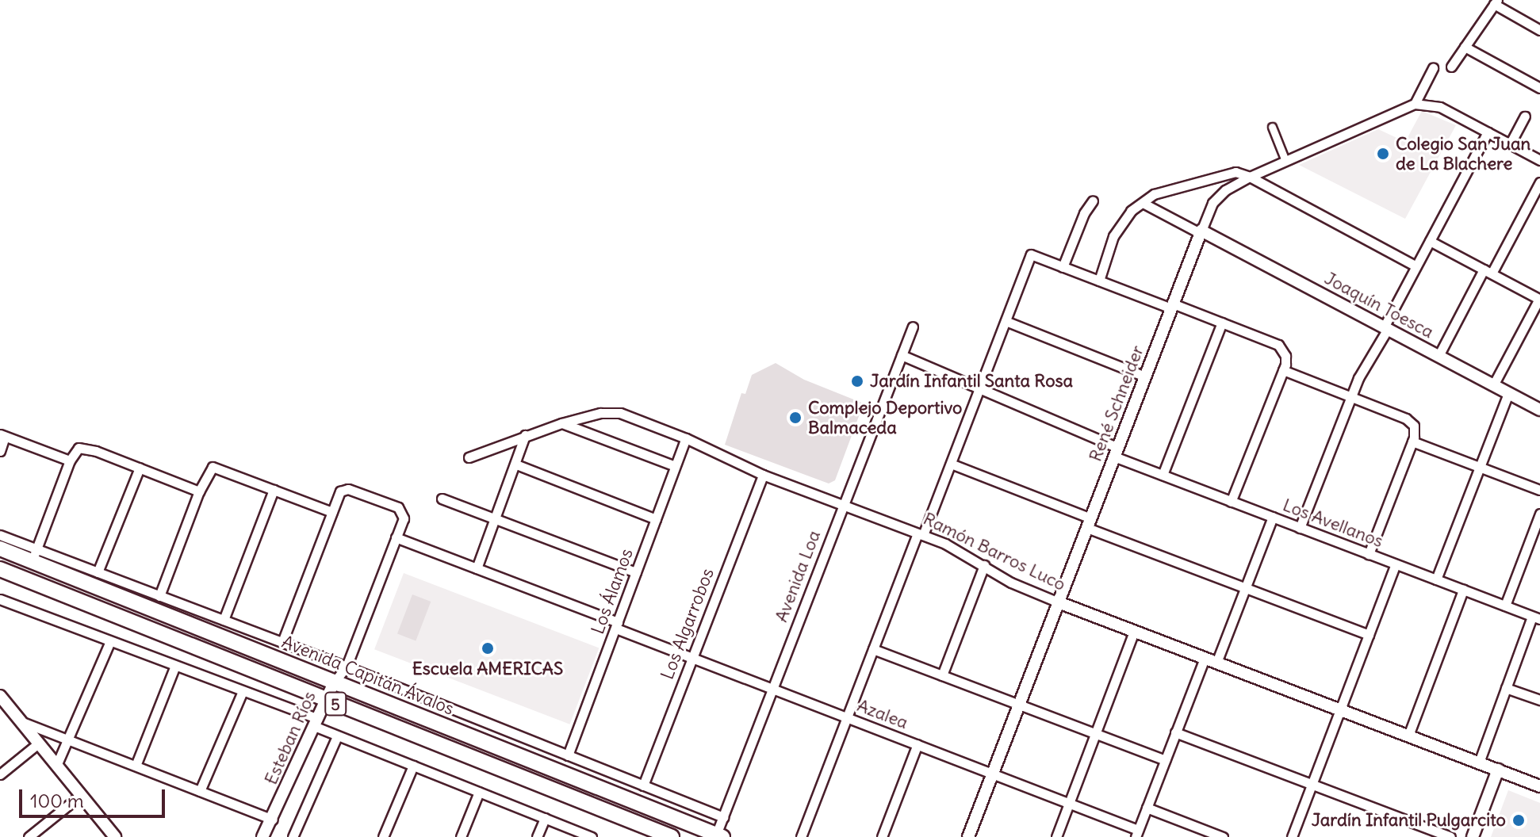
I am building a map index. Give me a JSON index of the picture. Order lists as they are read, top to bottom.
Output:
{
  "streets": {
    "highway": ["Avenida Capitán Ávalos", "5"],
    "street": [
      "Joaquín Toesca",
      "René Schneider",
      "Los Avellanos",
      "Ramón Barros Luco",
      "Avenida Loa",
      "Los Álamos",
      "Los Algarrobos",
      "Azalea",
      "Esteban Ríos"
    ]
  },
  "crossings": [
    ["Joaquín Toesca", "René Schneider"],
    ["René Schneider", "Los Avellanos"],
    ["René Schneider", "Ramón Barros Luco"],
    ["René Schneider", "Azalea"],
    ["Los Avellanos", "Avenida Loa"],
    ["Ramón Barros Luco", "Avenida Loa"],
    ["Ramón Barros Luco", "Los Álamos"],
    ["Ramón Barros Luco", "Los Algarrobos"],
    ["Avenida Loa", "Avenida Capitán Ávalos"],
    ["Avenida Loa", "Azalea"],
    ["Los Álamos", "Avenida Capitán Ávalos"],
    ["Los Álamos", "Azalea"],
    ["Los Algarrobos", "Avenida Capitán Ávalos"],
    ["Los Algarrobos", "Azalea"],
    ["Avenida Capitán Ávalos", "Esteban Ríos"],
    ["5", "Esteban Ríos"],
    ["Azalea", "Esteban Ríos"]
  ],
  "places": [
    "Colegio San Juan de La Blachere",
    "Jardín Infantil Santa Rosa",
    "Complejo Deportivo Balmaceda",
    "Escuela AMERICAS",
    "Jardín Infantil Pulgarcito"
  ],
  "scale_bar": "100 m"
}
